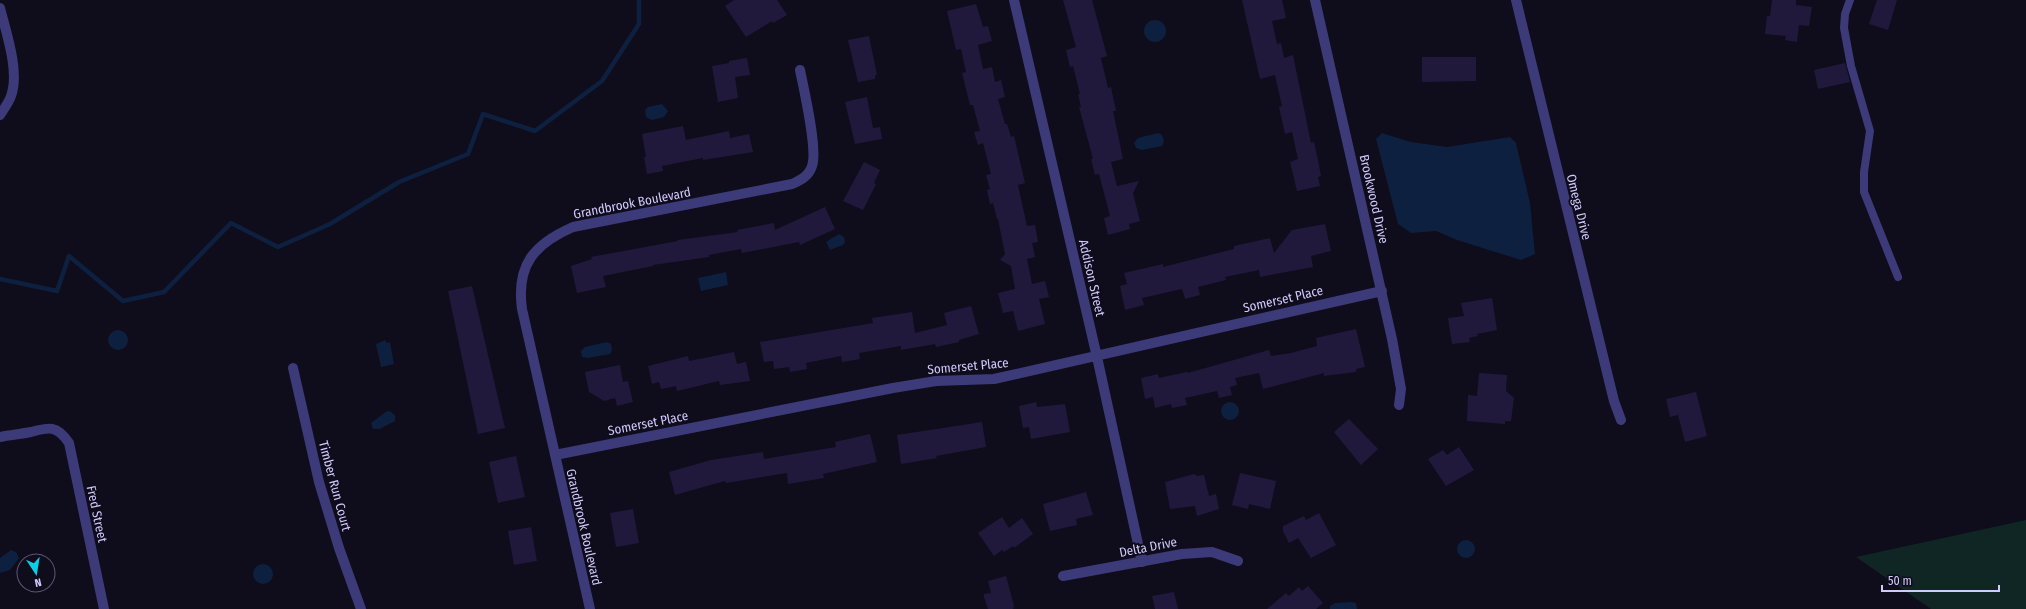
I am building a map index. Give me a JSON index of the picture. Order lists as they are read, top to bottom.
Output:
{
  "streets": {
    "street": [
      "Brookwood Drive",
      "Grandbrook Boulevard",
      "Omega Drive",
      "Addison Street",
      "Somerset Place",
      "Timber Run Court",
      "Fred Street",
      "Delta Drive"
    ]
  },
  "crossings": [
    ["Brookwood Drive", "Somerset Place"],
    ["Grandbrook Boulevard", "Somerset Place"],
    ["Addison Street", "Somerset Place"],
    ["Addison Street", "Delta Drive"]
  ],
  "scale_bar": "50 m",
  "north": "bottom"
}
